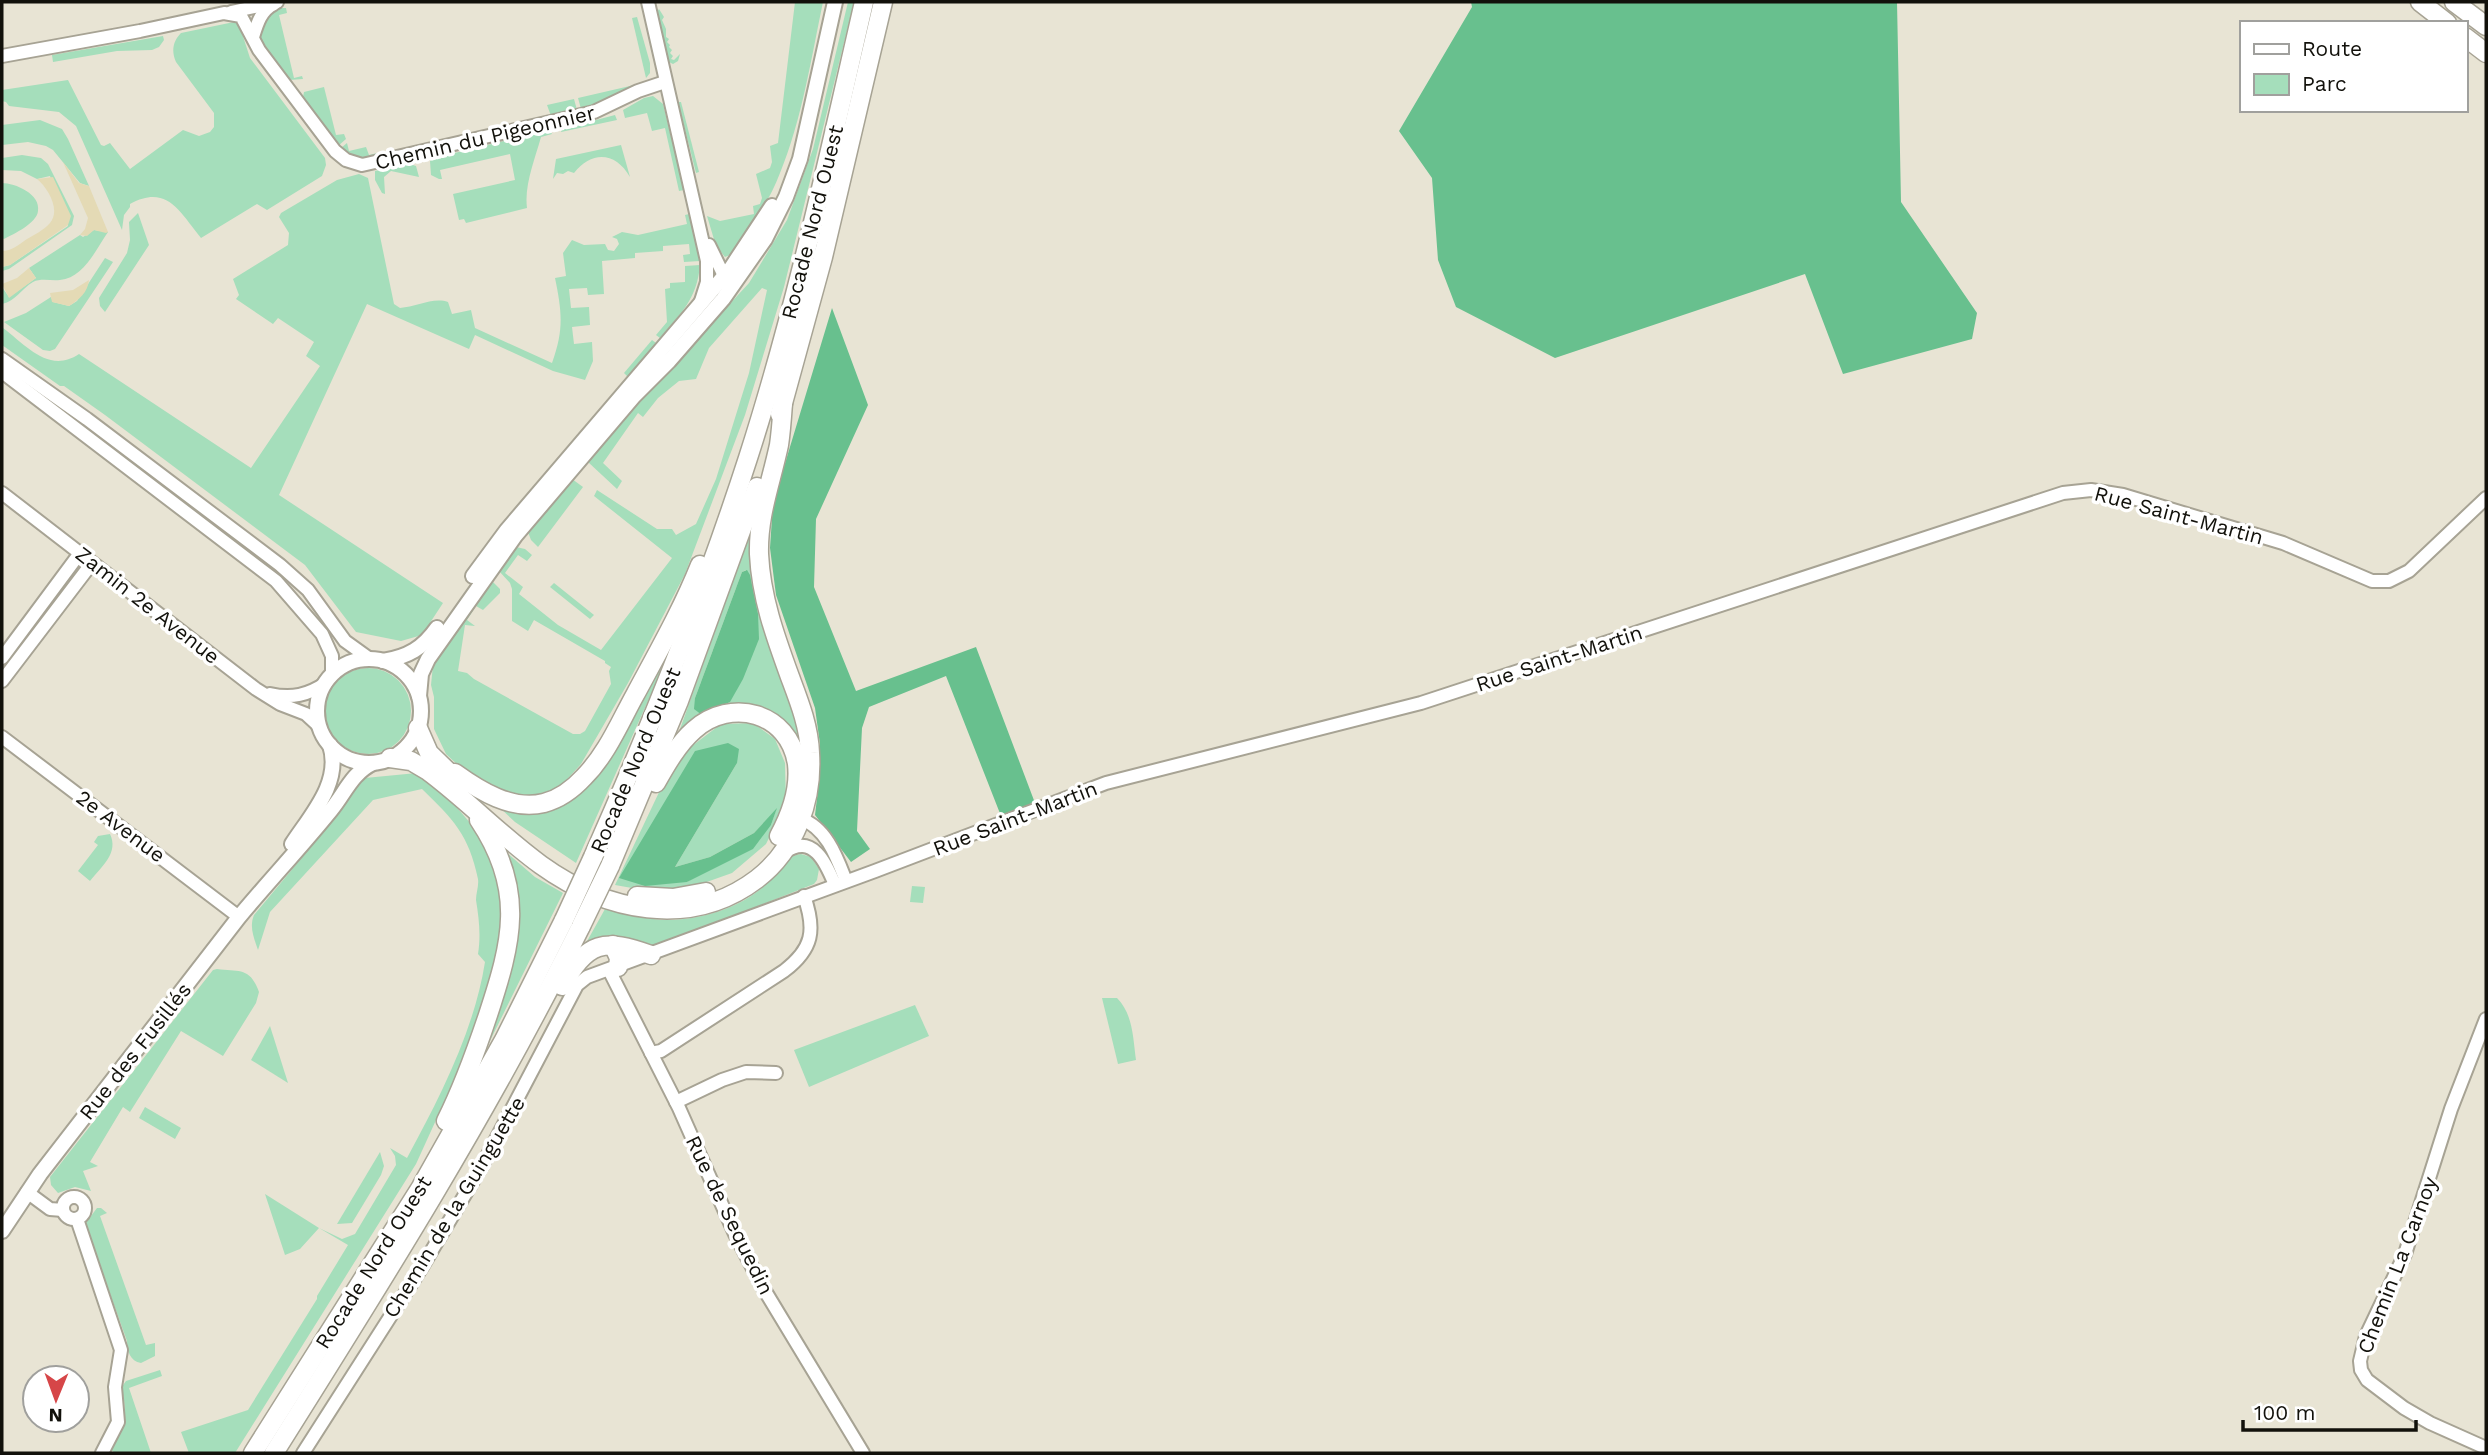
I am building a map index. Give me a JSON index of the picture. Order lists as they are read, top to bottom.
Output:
{
  "streets": {
    "highway": ["Rocade Nord Ouest"],
    "main road": ["Rue des Fusillés"],
    "street": [
      "Chemin du Pigeonnier",
      "Rue Saint-Martin",
      "Zamin 2e Avenue",
      "2e Avenue",
      "Chemin de la Guinguette",
      "Rue de Sequedin",
      "Chemin La Carnoy"
    ]
  },
  "crossings": [
    ["Rue Saint-Martin", "Chemin de la Guinguette"],
    ["Rue Saint-Martin", "Rue de Sequedin"],
    ["2e Avenue", "Rue des Fusillés"],
    ["Chemin de la Guinguette", "Rue de Sequedin"]
  ],
  "legend": ["Route", "Parc"],
  "scale_bar": "100 m",
  "north": "bottom"
}
